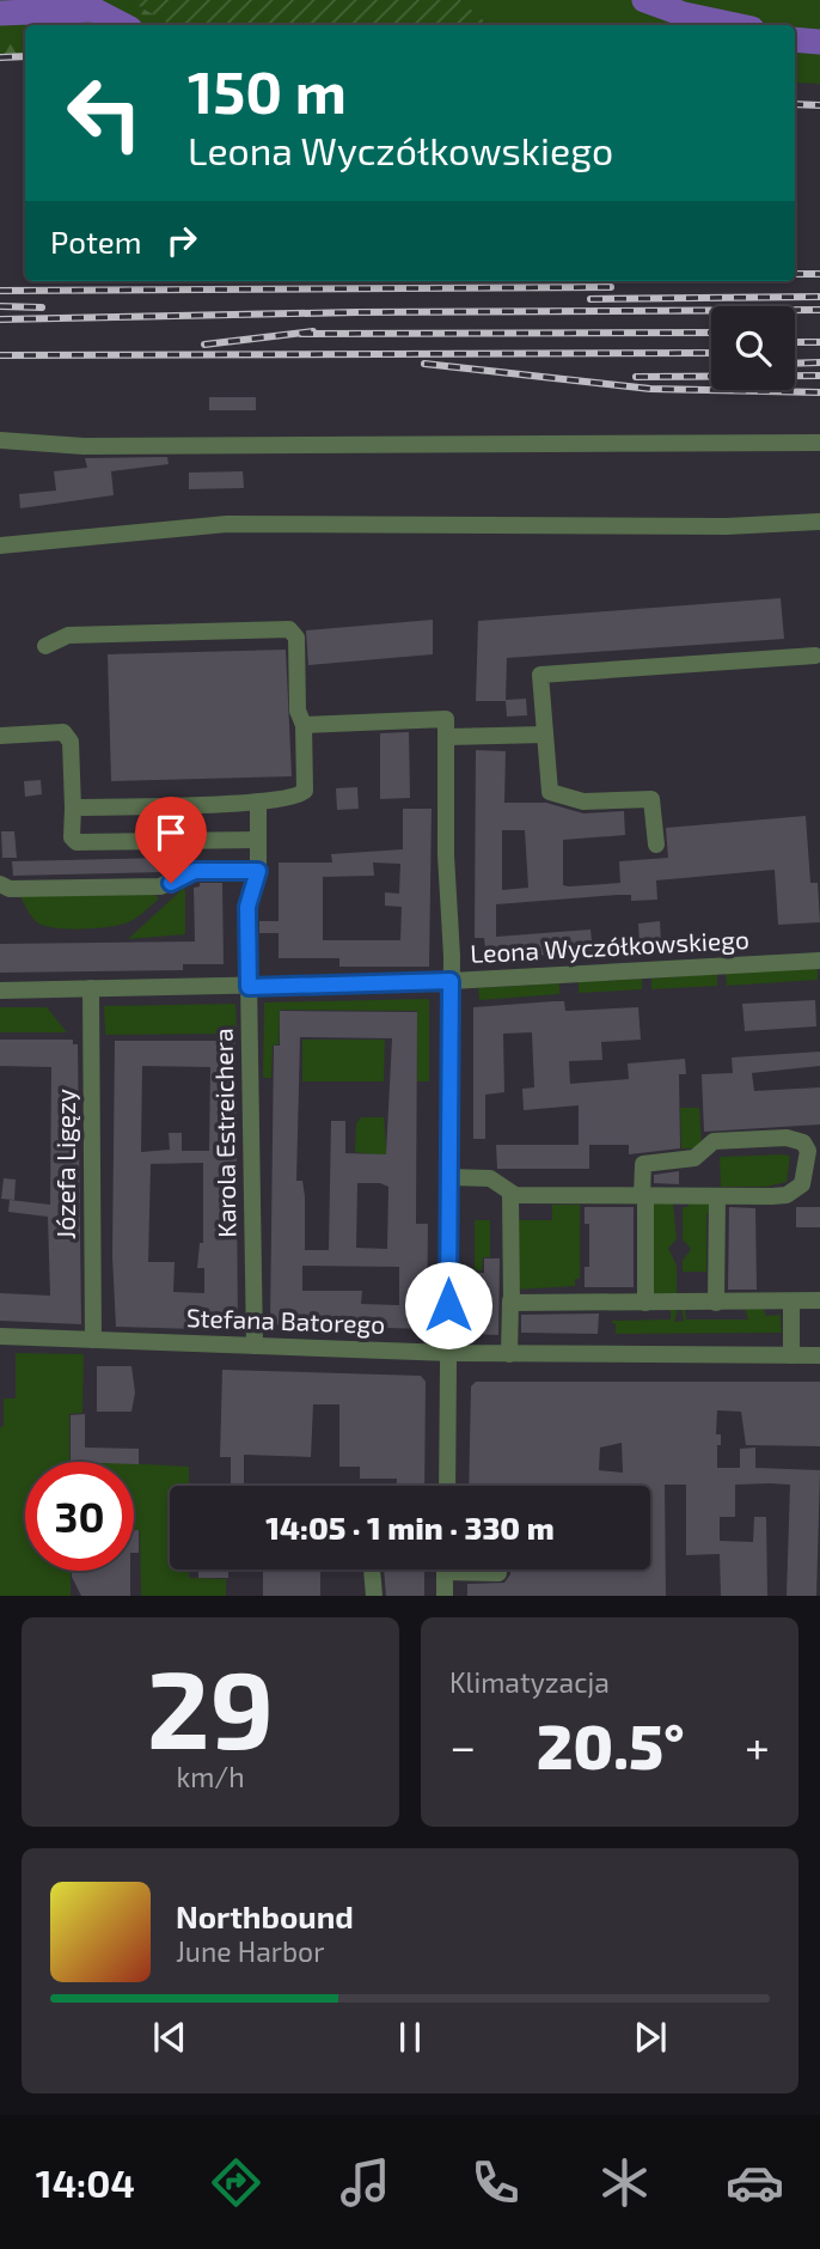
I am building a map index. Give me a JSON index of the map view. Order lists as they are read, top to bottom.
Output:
{
  "streets": {
    "street": [
      "Leona Wyczółkowskiego",
      "Karola Estreichera",
      "Józefa Ligęzy",
      "Stefana Batorego"
    ]
  },
  "crossings": [
    ["Leona Wyczółkowskiego", "Karola Estreichera"],
    ["Leona Wyczółkowskiego", "Józefa Ligęzy"],
    ["Karola Estreichera", "Stefana Batorego"],
    ["Józefa Ligęzy", "Stefana Batorego"]
  ],
  "page": {
    "turn": ["150 m", "Leona Wyczółkowskiego"],
    "then": "Potem",
    "limit": "30",
    "trip": "14:05 · 1 min · 330 m",
    "tile": [
      ["29", "km/h"],
      "Klimatyzacja"
    ],
    "heat": ["−", "20.5°", "+"],
    "song": ["Northbound", "June Harbor"],
    "tabs": "14:04"
  }
}
